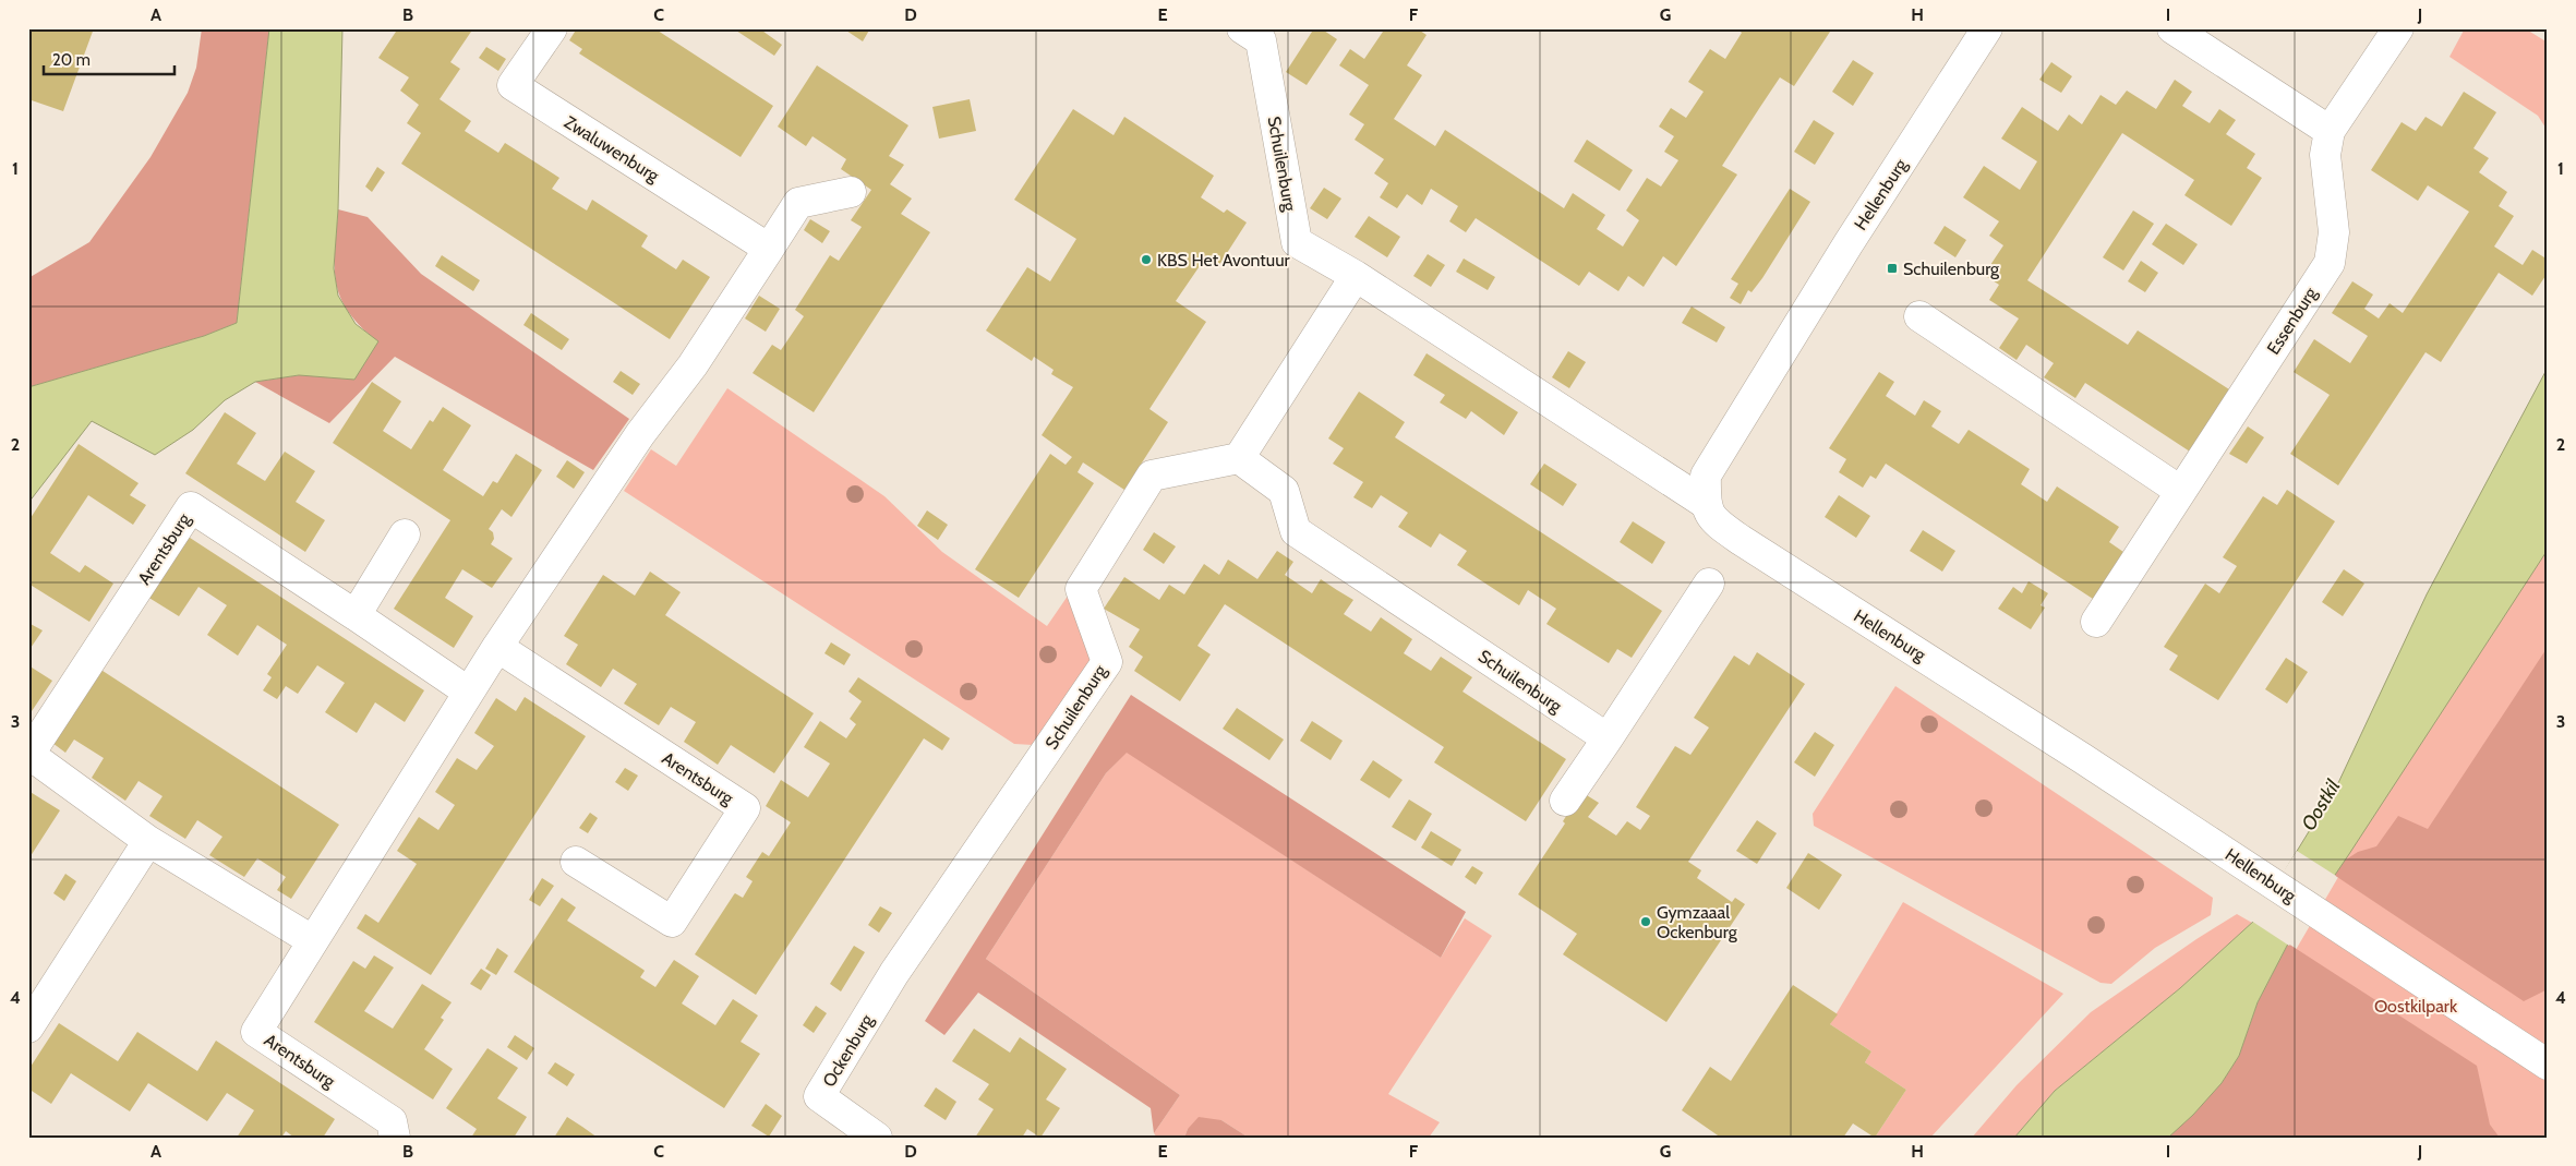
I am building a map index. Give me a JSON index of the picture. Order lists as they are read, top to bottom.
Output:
{
  "streets": {
    "street": [
      "Zwaluwenburg",
      "Schuilenburg",
      "Hellenburg",
      "Essenburg",
      "Arentsburg",
      "Ockenburg"
    ]
  },
  "crossings": [
    ["Zwaluwenburg", "Arentsburg"],
    ["Schuilenburg", "Hellenburg"],
    ["Schuilenburg", "Ockenburg"]
  ],
  "water": ["Oostkil"],
  "parks": ["Oostkilpark"],
  "places": {
    "other": ["KBS Het Avontuur", "Gymzaaal Ockenburg"],
    "transit": ["Schuilenburg"]
  },
  "scale_bar": "20 m",
  "grid": {
    "columns": [
      "A",
      "B",
      "C",
      "D",
      "E",
      "F",
      "G",
      "H",
      "I",
      "J"
    ],
    "rows": [
      "1",
      "2",
      "3",
      "4"
    ]
  }
}
